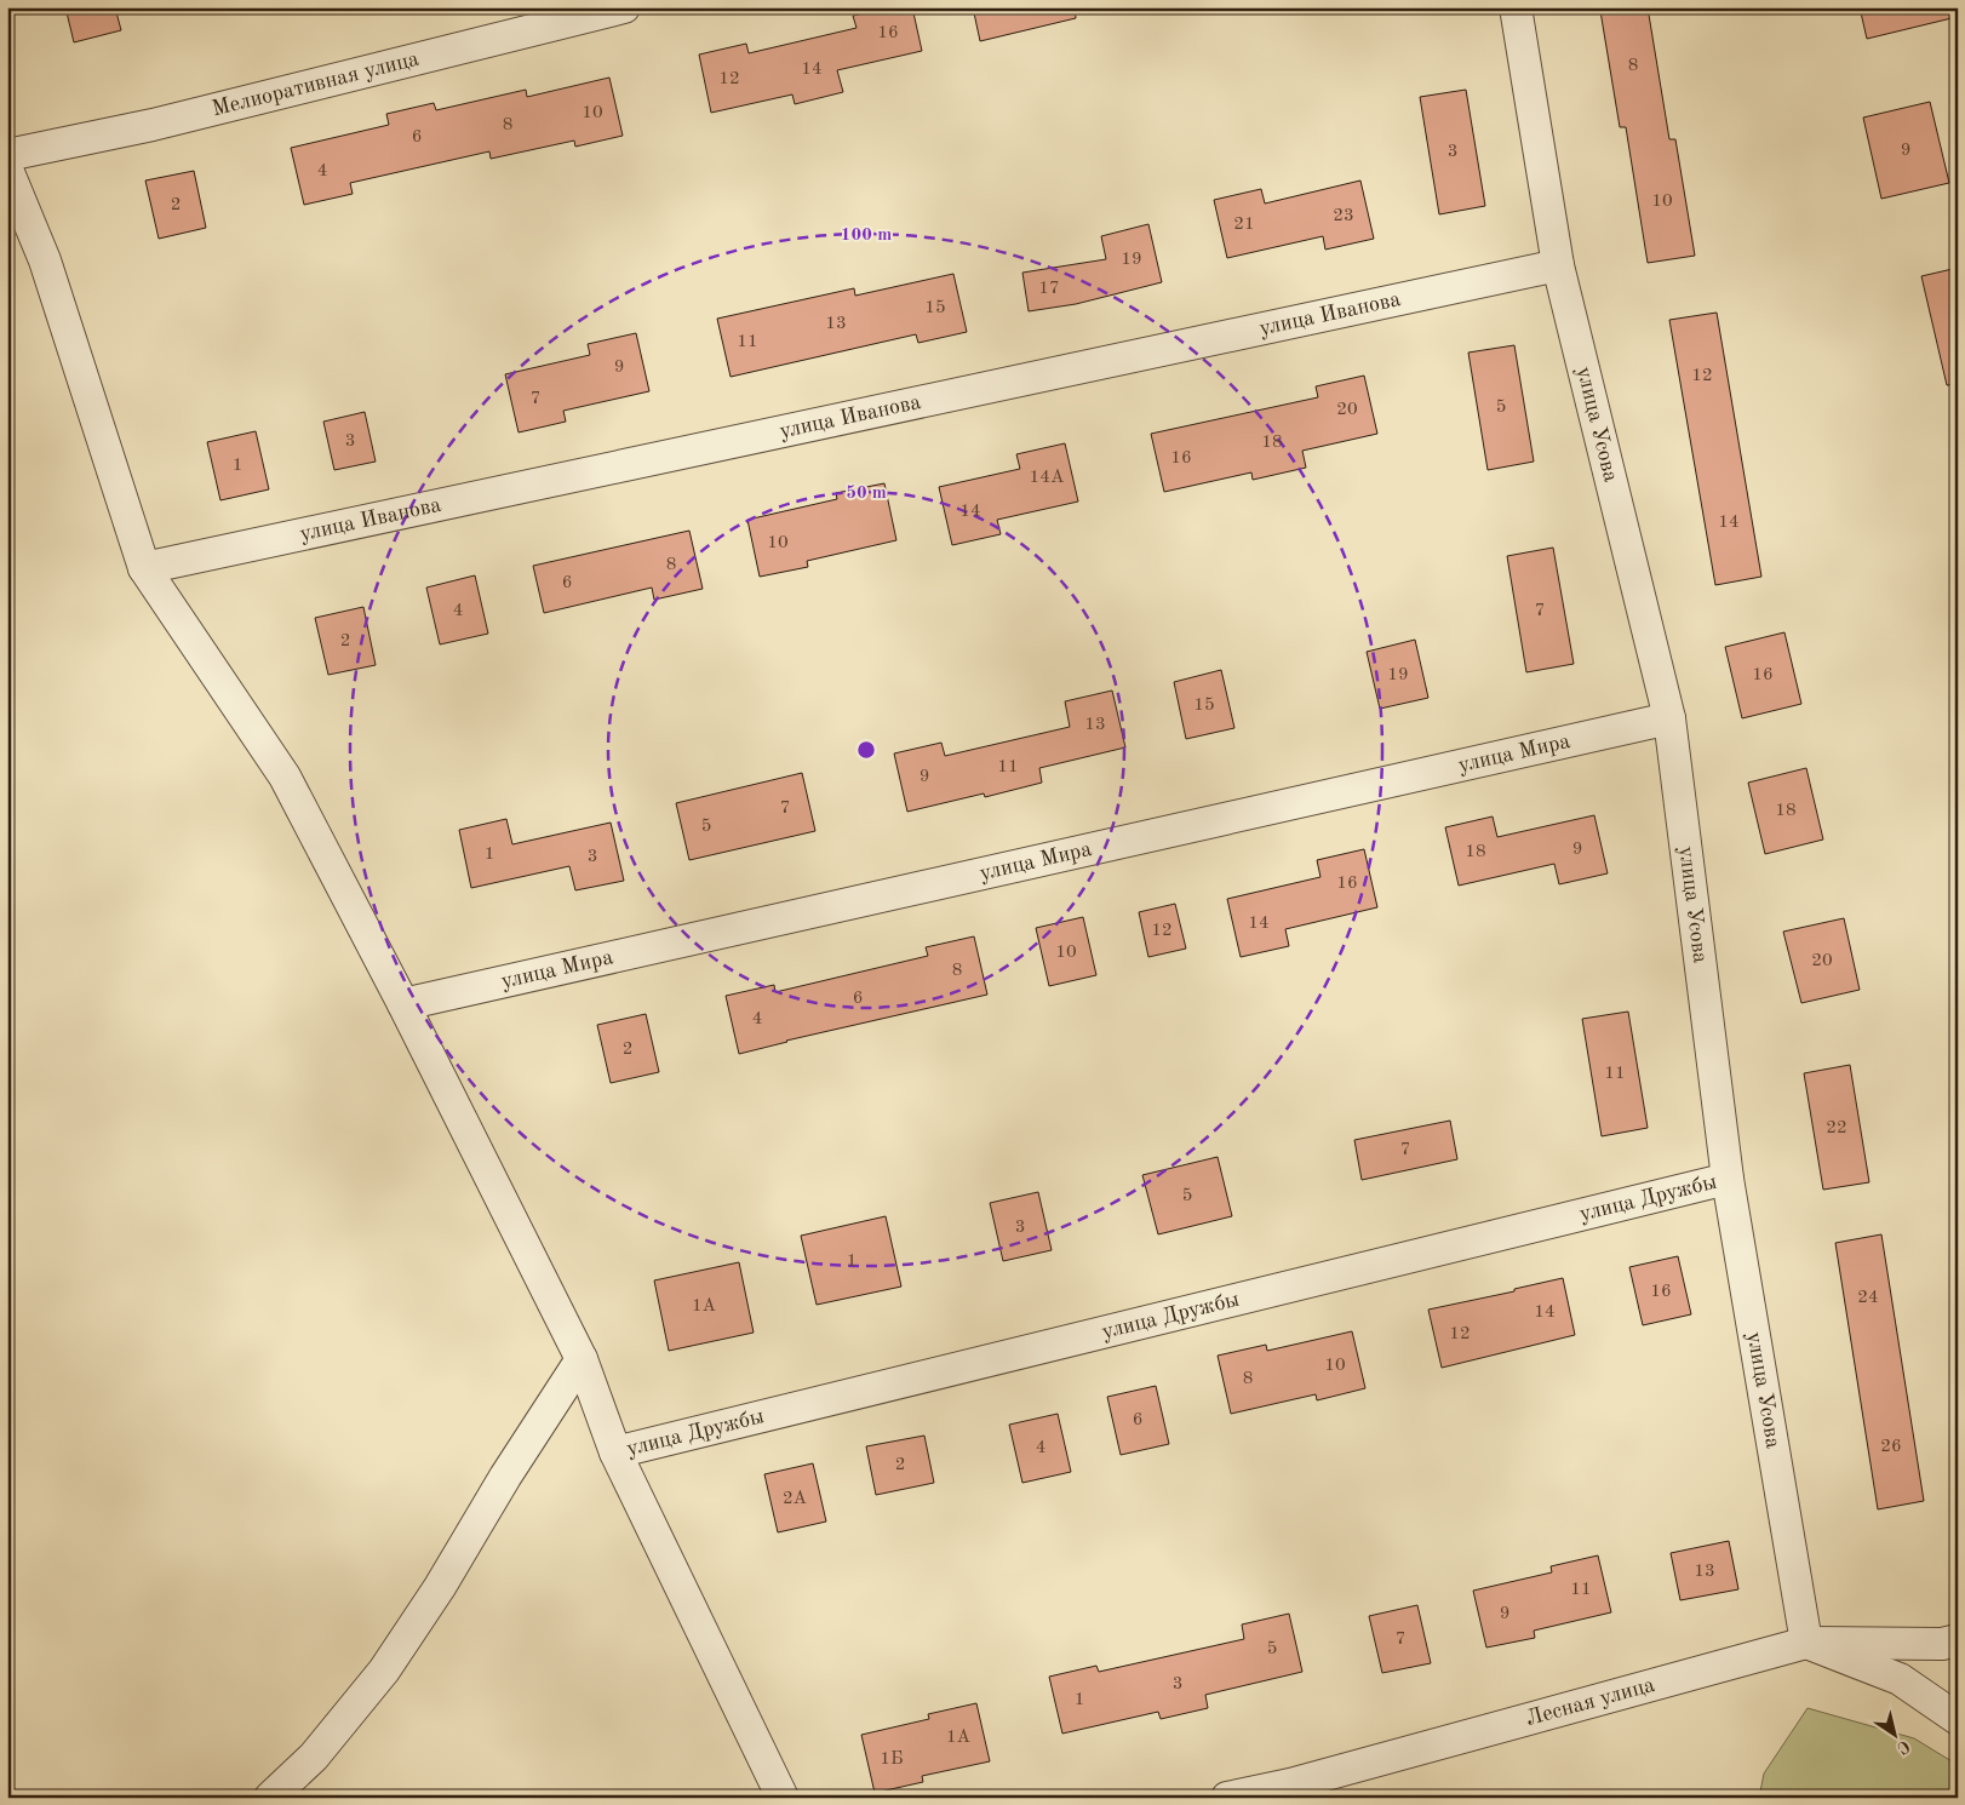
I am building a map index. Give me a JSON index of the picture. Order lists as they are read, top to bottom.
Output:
{
  "streets": {
    "street": [
      "Мелиоративная улица",
      "улица Иванова",
      "улица Усова",
      "улица Мира",
      "улица Дружбы",
      "Лесная улица"
    ]
  },
  "crossings": [
    ["улица Иванова", "улица Усова"],
    ["улица Усова", "улица Мира"],
    ["улица Усова", "улица Дружбы"],
    ["улица Усова", "Лесная улица"]
  ],
  "house_numbers": [
    "16",
    "8",
    "14",
    "12",
    "10",
    "8",
    "6",
    "9",
    "3",
    "4",
    "10",
    "2",
    "23",
    "21",
    "19",
    "17",
    "15",
    "13",
    "11",
    "9",
    "12",
    "7",
    "5",
    "20",
    "3",
    "18",
    "16",
    "1",
    "14А",
    "14",
    "14",
    "10",
    "8",
    "6",
    "4",
    "7",
    "2",
    "19",
    "16",
    "15",
    "13",
    "11",
    "9",
    "7",
    "18",
    "5",
    "9",
    "18",
    "1",
    "3",
    "16",
    "14",
    "12",
    "10",
    "20",
    "8",
    "6",
    "4",
    "2",
    "11",
    "22",
    "7",
    "5",
    "3",
    "1",
    "16",
    "24",
    "1А",
    "14",
    "12",
    "10",
    "8",
    "6",
    "26",
    "4",
    "2",
    "2А",
    "13",
    "11",
    "9",
    "7",
    "5",
    "3",
    "1",
    "1А",
    "1Б"
  ],
  "north": "bottom right",
  "rings": ["100 m", "50 m"]
}
